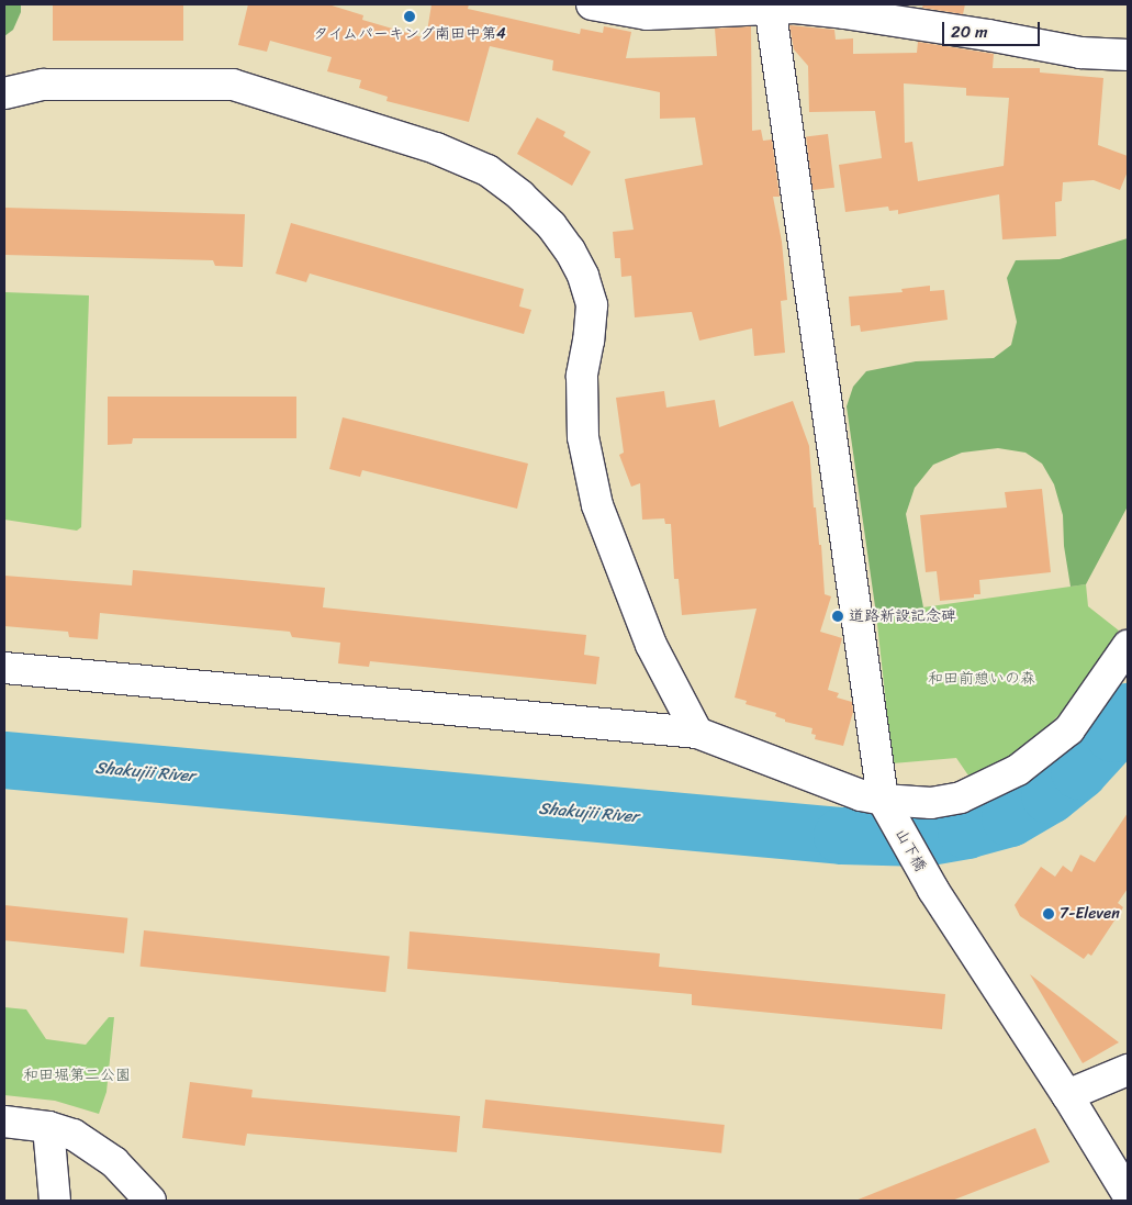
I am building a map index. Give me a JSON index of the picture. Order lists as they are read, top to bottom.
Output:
{
  "streets": {
    "street": ["山下橋"]
  },
  "water": ["Shakujii River"],
  "parks": ["和田前憩いの森", "和田堀第二公園"],
  "places": ["タイムパーキング南田中第4", "道路新設記念碑", "7-Eleven"],
  "scale_bar": "20 m"
}
